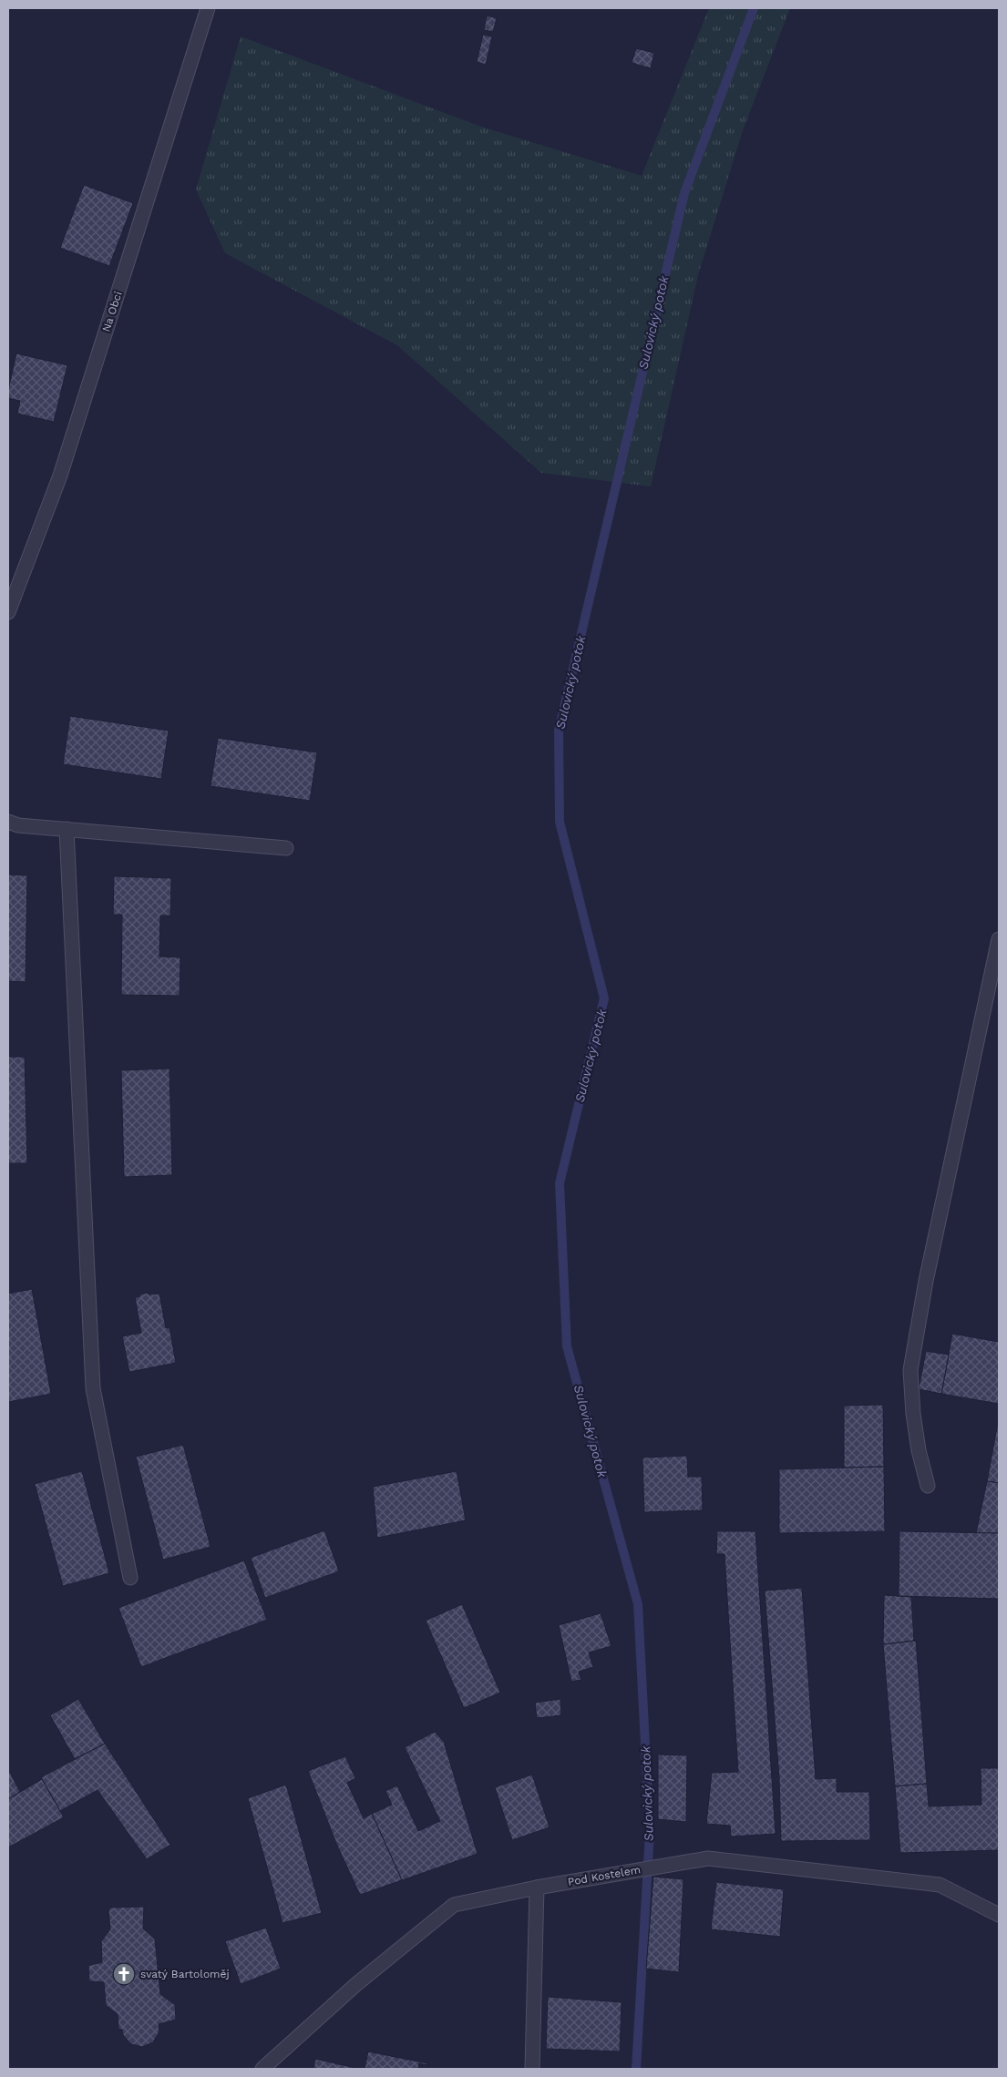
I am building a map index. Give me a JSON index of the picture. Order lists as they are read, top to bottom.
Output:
{
  "streets": {
    "street": ["Na Obci", "Pod Kostelem"]
  },
  "water": ["Sulovický potok"],
  "places": {
    "church": ["svatý Bartoloměj"]
  }
}
